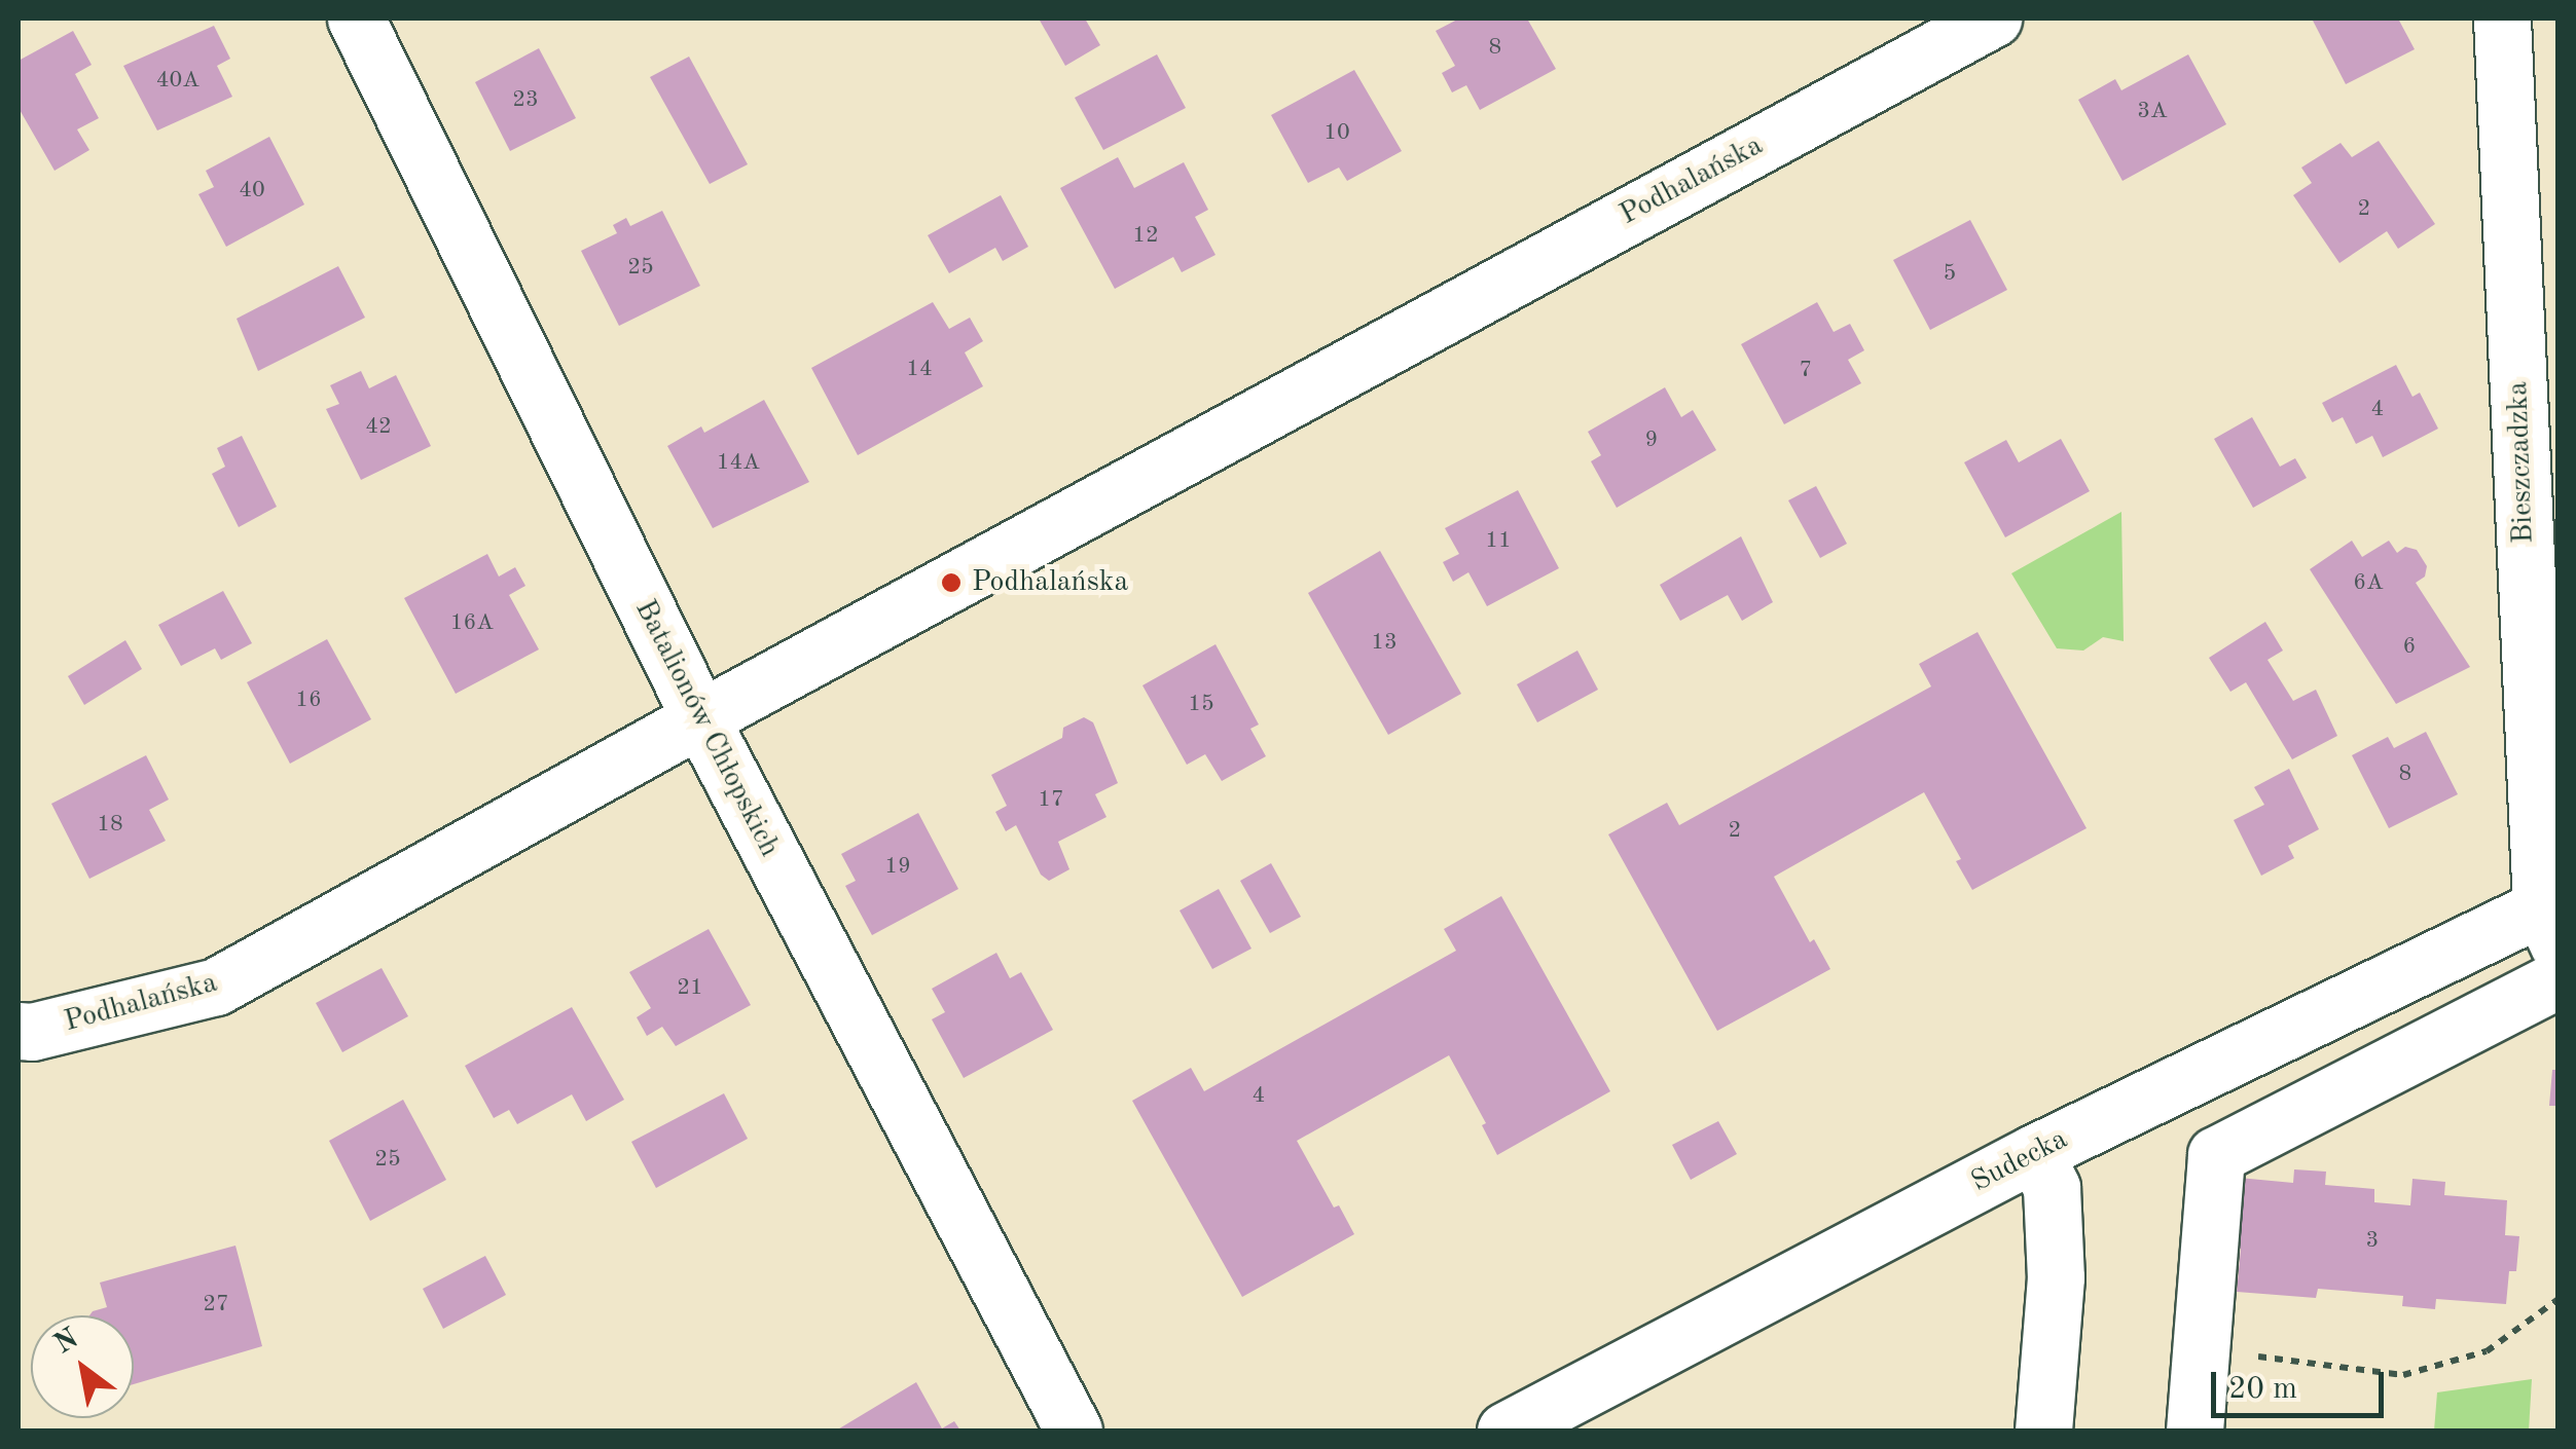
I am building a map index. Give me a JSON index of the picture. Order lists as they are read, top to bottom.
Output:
{
  "streets": {
    "street": [
      "Podhalańska",
      "Bieszczadzka",
      "Batalionów Chłopskich",
      "Sudecka"
    ]
  },
  "crossings": [
    ["Podhalańska", "Batalionów Chłopskich"],
    ["Bieszczadzka", "Sudecka"]
  ],
  "places": ["Podhalańska"],
  "house_numbers": [
    "8",
    "40A",
    "23",
    "3A",
    "10",
    "40",
    "2",
    "12",
    "25",
    "5",
    "14",
    "7",
    "4",
    "42",
    "9",
    "14A",
    "11",
    "6A",
    "16A",
    "13",
    "6",
    "16",
    "15",
    "8",
    "17",
    "18",
    "2",
    "19",
    "21",
    "4",
    "25",
    "3",
    "27"
  ],
  "scale_bar": "20 m",
  "north": "top left"
}
